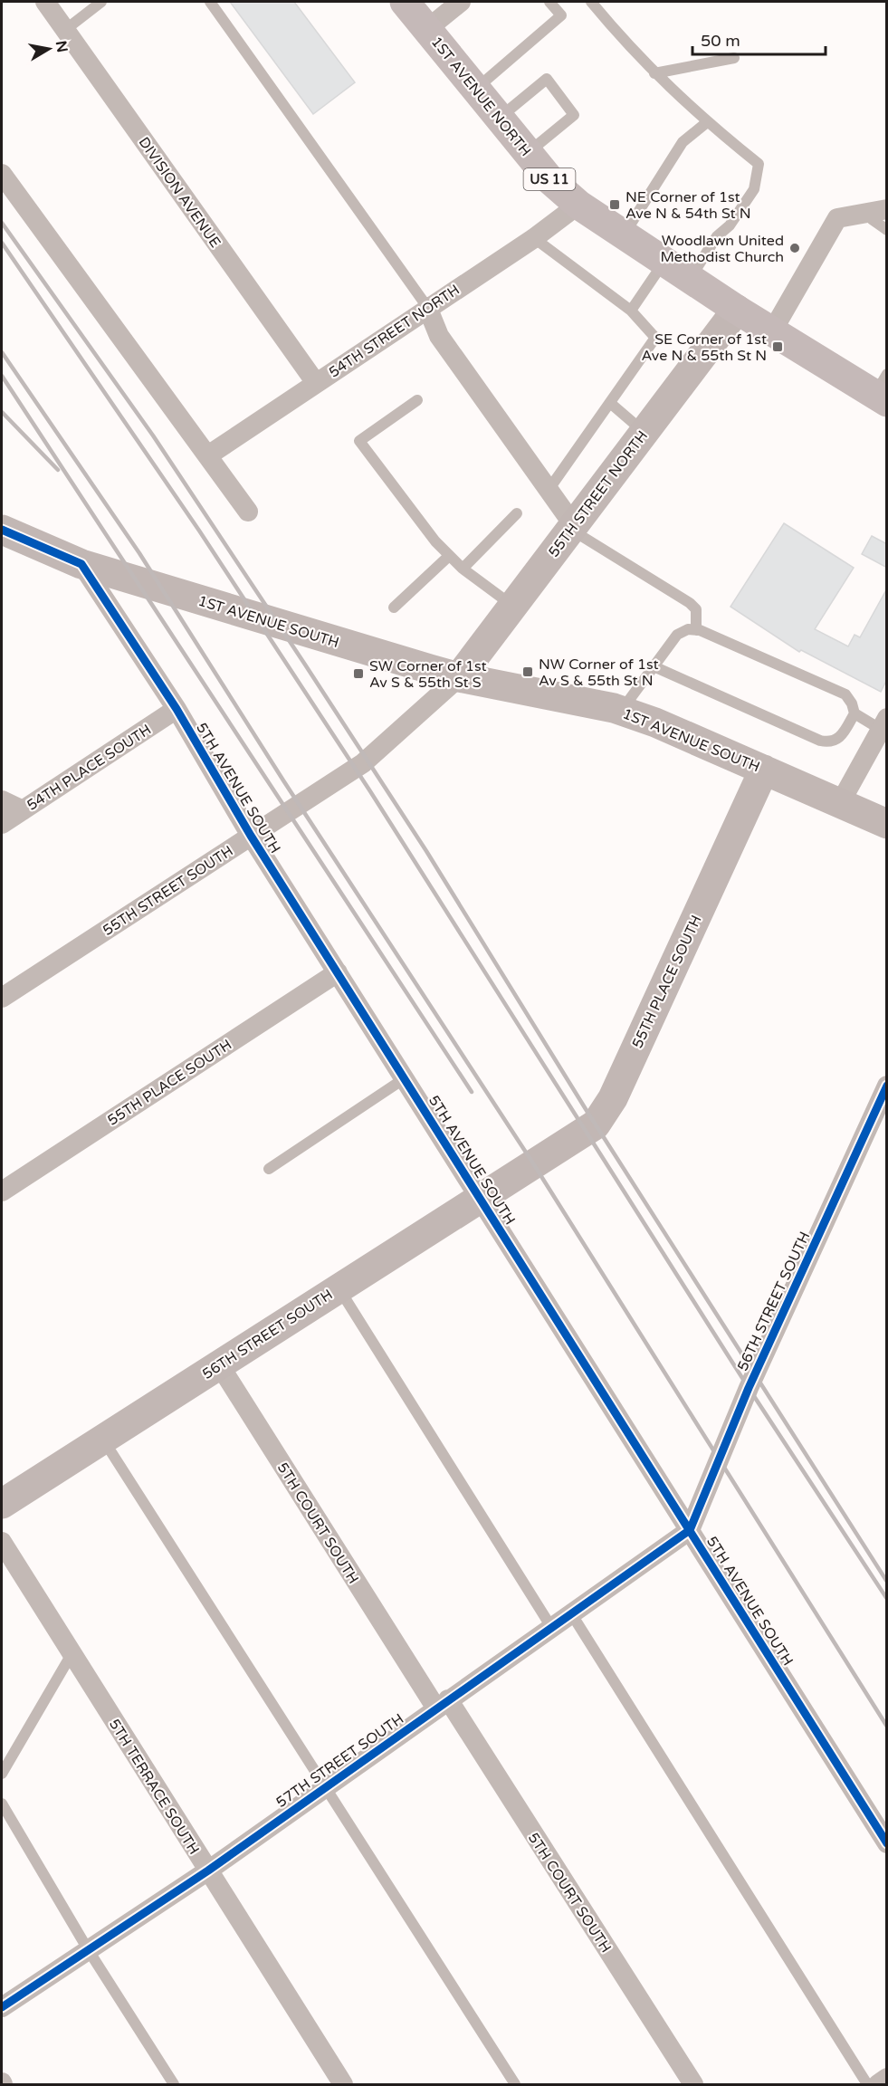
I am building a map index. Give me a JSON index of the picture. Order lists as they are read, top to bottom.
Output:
{
  "streets": {
    "main road": ["1ST AVENUE NORTH", "US 11"],
    "street": [
      "DIVISION AVENUE",
      "54TH STREET NORTH",
      "55TH STREET NORTH",
      "1ST AVENUE SOUTH",
      "54TH PLACE SOUTH",
      "5TH AVENUE SOUTH",
      "55TH STREET SOUTH",
      "55TH PLACE SOUTH",
      "56TH STREET SOUTH",
      "5TH COURT SOUTH",
      "57TH STREET SOUTH",
      "5TH TERRACE SOUTH"
    ]
  },
  "crossings": [
    ["1ST AVENUE NORTH", "54TH STREET NORTH"],
    ["1ST AVENUE NORTH", "55TH STREET NORTH"],
    ["DIVISION AVENUE", "54TH STREET NORTH"],
    ["55TH STREET NORTH", "1ST AVENUE SOUTH"],
    ["55TH STREET NORTH", "55TH STREET SOUTH"],
    ["1ST AVENUE SOUTH", "5TH AVENUE SOUTH"],
    ["1ST AVENUE SOUTH", "55TH STREET SOUTH"],
    ["1ST AVENUE SOUTH", "55TH PLACE SOUTH"],
    ["54TH PLACE SOUTH", "5TH AVENUE SOUTH"],
    ["5TH AVENUE SOUTH", "55TH STREET SOUTH"],
    ["5TH AVENUE SOUTH", "55TH PLACE SOUTH"],
    ["5TH AVENUE SOUTH", "56TH STREET SOUTH"],
    ["5TH AVENUE SOUTH", "57TH STREET SOUTH"],
    ["55TH PLACE SOUTH", "56TH STREET SOUTH"],
    ["56TH STREET SOUTH", "5TH COURT SOUTH"],
    ["56TH STREET SOUTH", "57TH STREET SOUTH"],
    ["5TH COURT SOUTH", "57TH STREET SOUTH"],
    ["57TH STREET SOUTH", "5TH TERRACE SOUTH"]
  ],
  "places": {
    "transit": [
      "NE Corner of 1st Ave N & 54th St N",
      "SE Corner of 1st Ave N & 55th St N",
      "NW Corner of 1st Av S & 55th St N",
      "SW Corner of 1st Av S & 55th St S"
    ],
    "other": ["Woodlawn United Methodist Church"]
  },
  "scale_bar": "50 m",
  "north": "right"
}
